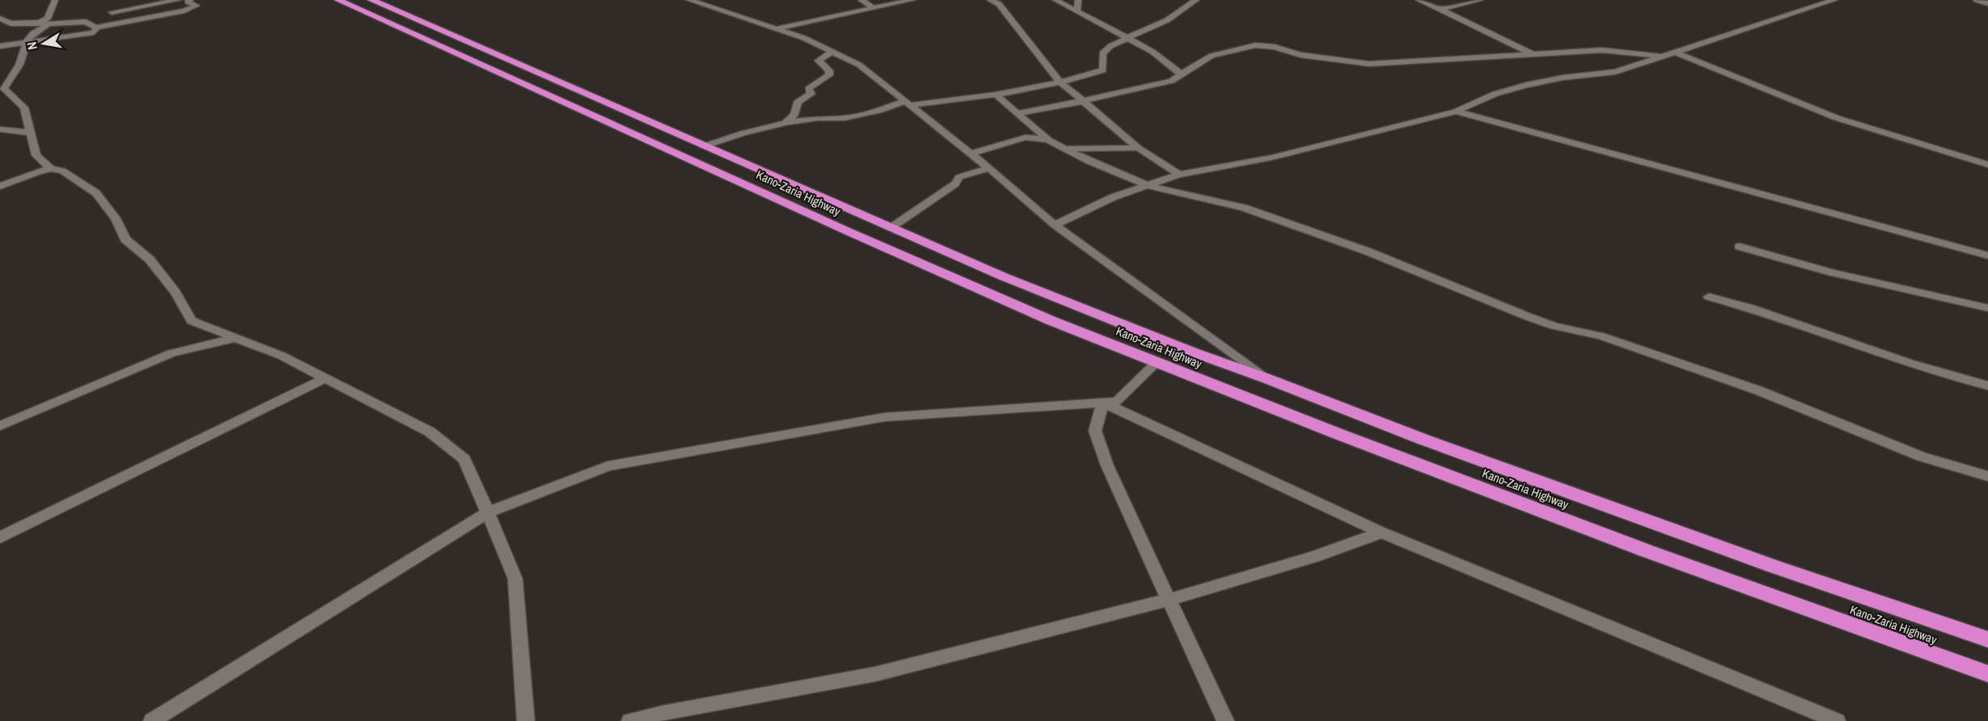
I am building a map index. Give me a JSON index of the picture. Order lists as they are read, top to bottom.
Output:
{
  "streets": {
    "highway": ["Kano-Zaria Highway"]
  },
  "north": "left"
}
